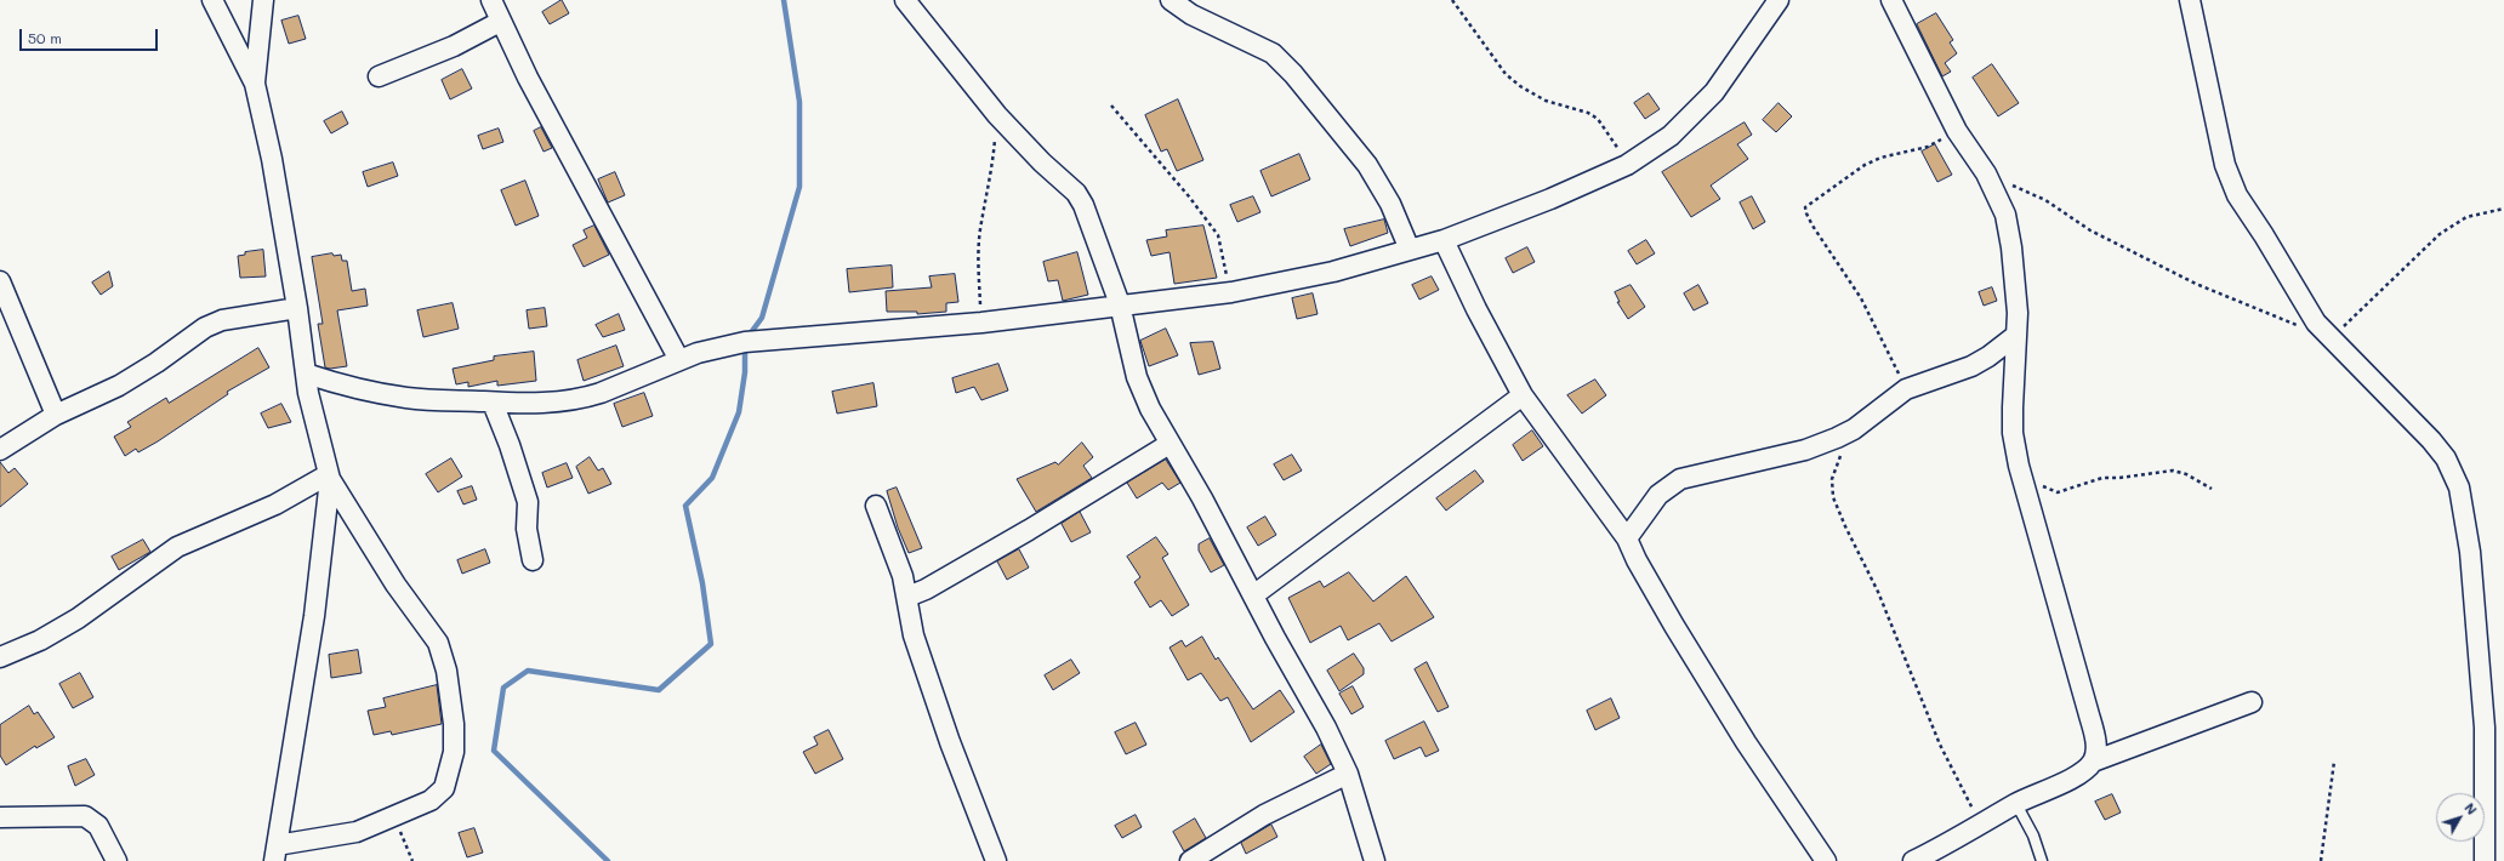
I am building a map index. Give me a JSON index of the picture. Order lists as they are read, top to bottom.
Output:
{
  "scale_bar": "50 m",
  "north": "top right"
}
